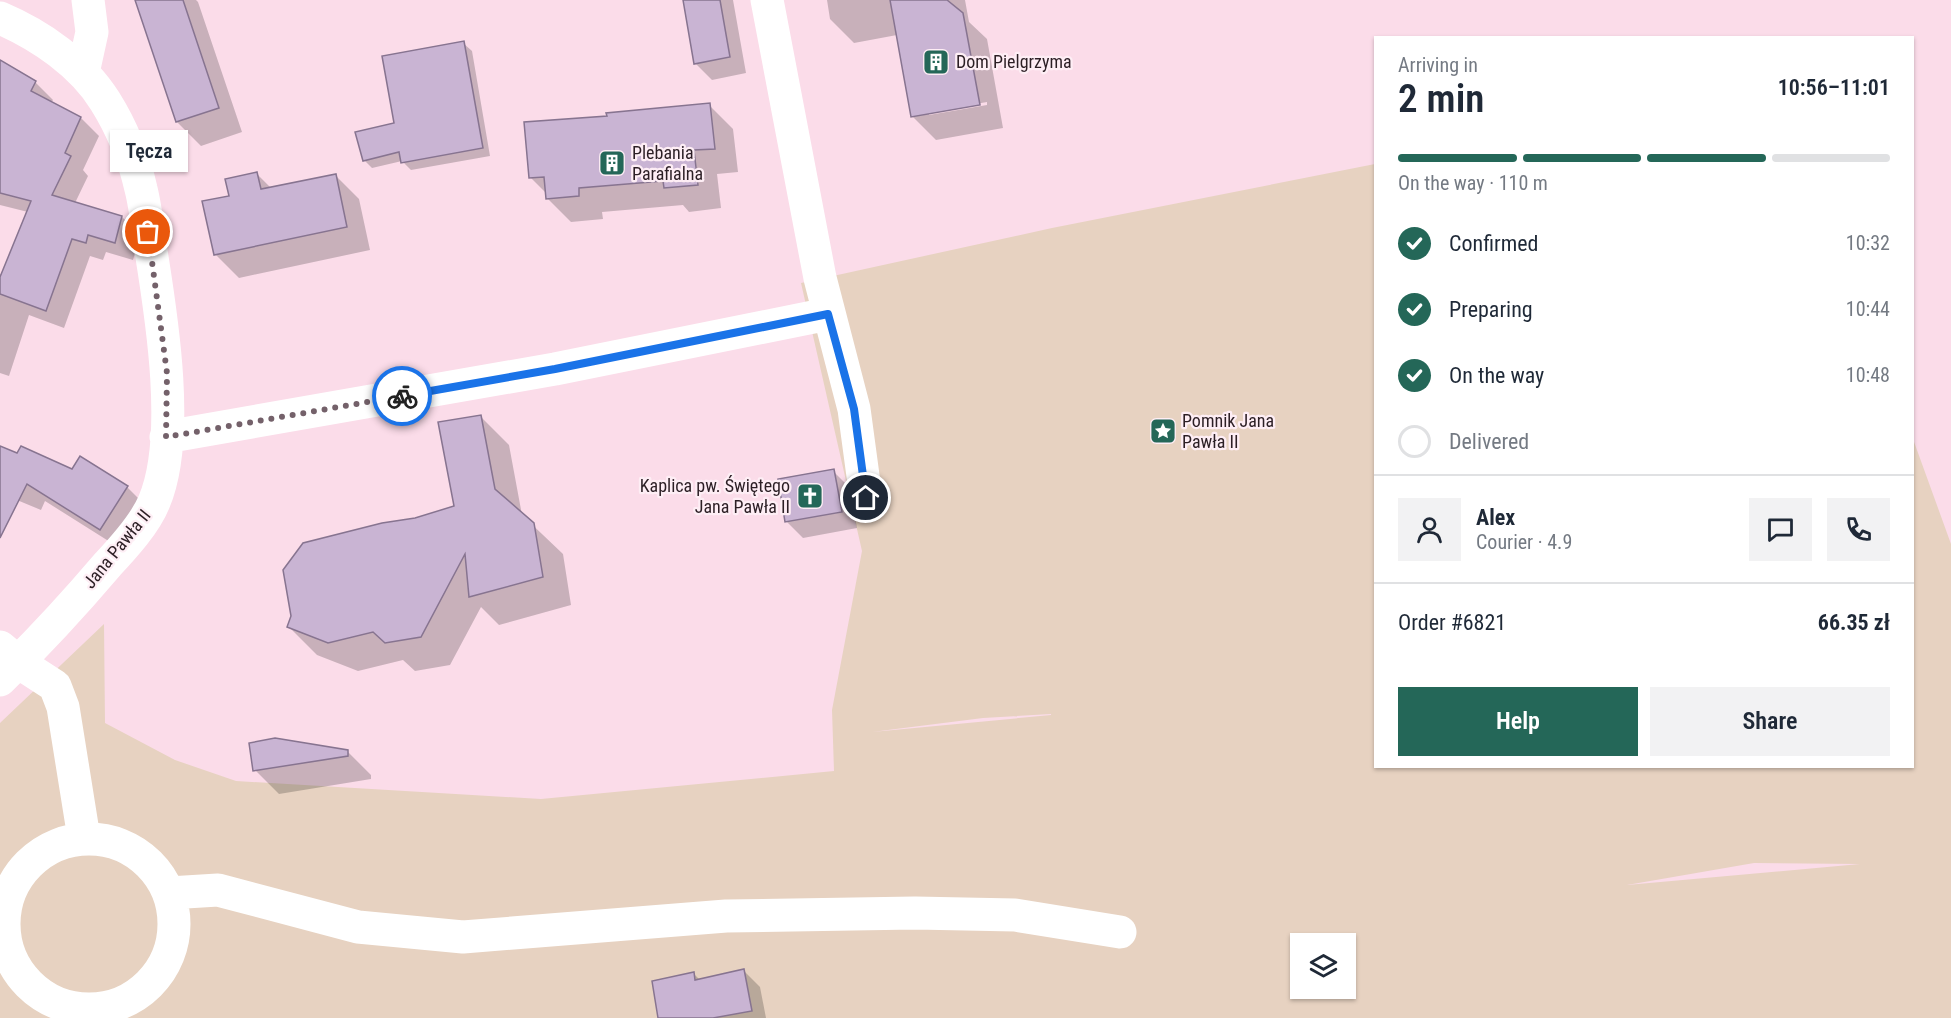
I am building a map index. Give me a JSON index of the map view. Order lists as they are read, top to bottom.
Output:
{
  "streets": {
    "street": ["Jana Pawła II"]
  },
  "places": {
    "building": ["Dom Pielgrzyma", "Plebania Parafialna"],
    "other": ["Tęcza"],
    "place": ["Pomnik Jana Pawła II"],
    "church": ["Kaplica pw. Świętego Jana Pawła II"]
  },
  "page": {
    "heading": ["2 min", "Arriving in", "10:56–11:01"],
    "panel": [
      "Alex",
      "Courier · 4.9",
      "Order #6821",
      "66.35 zł"
    ],
    "bubble": "Tęcza",
    "bar": "On the way · 110 m",
    "list": [
      ["Confirmed", "10:32"],
      ["Preparing", "10:44"],
      ["On the way", "10:48"],
      "Delivered"
    ],
    "buttons": ["Help", "Share"]
  }
}
